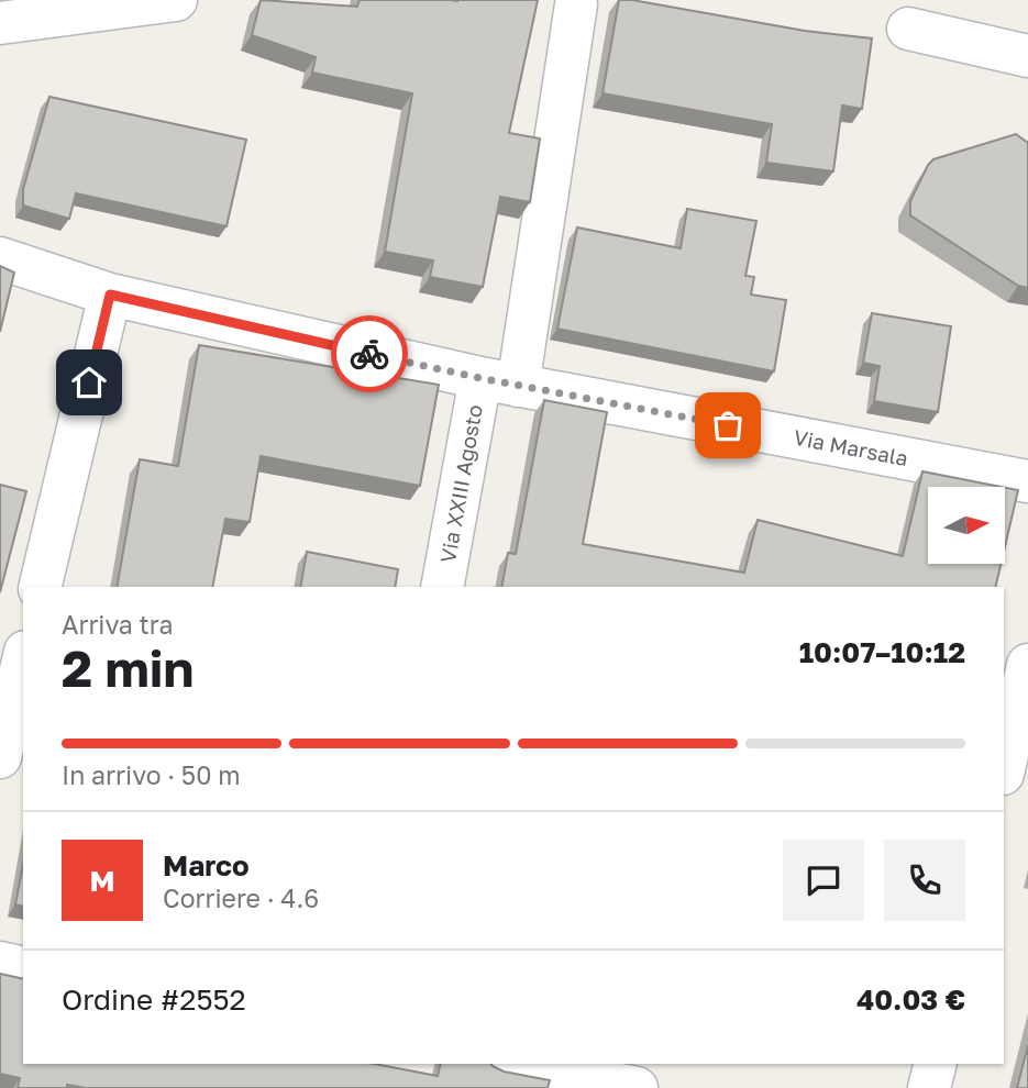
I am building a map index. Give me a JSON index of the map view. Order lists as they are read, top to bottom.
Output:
{
  "streets": {
    "street": ["Via Marsala", "Via XXIII Agosto"]
  },
  "crossings": [
    ["Via Marsala", "Via XXIII Agosto"]
  ],
  "north": "right",
  "page": {
    "heading": ["2 min", "Arriva tra", "10:07–10:12"],
    "panel": [
      "Marco",
      "Corriere · 4.6",
      "Ordine #2552",
      "40.03 €"
    ],
    "bar": "In arrivo · 50 m",
    "round": "M"
  }
}
